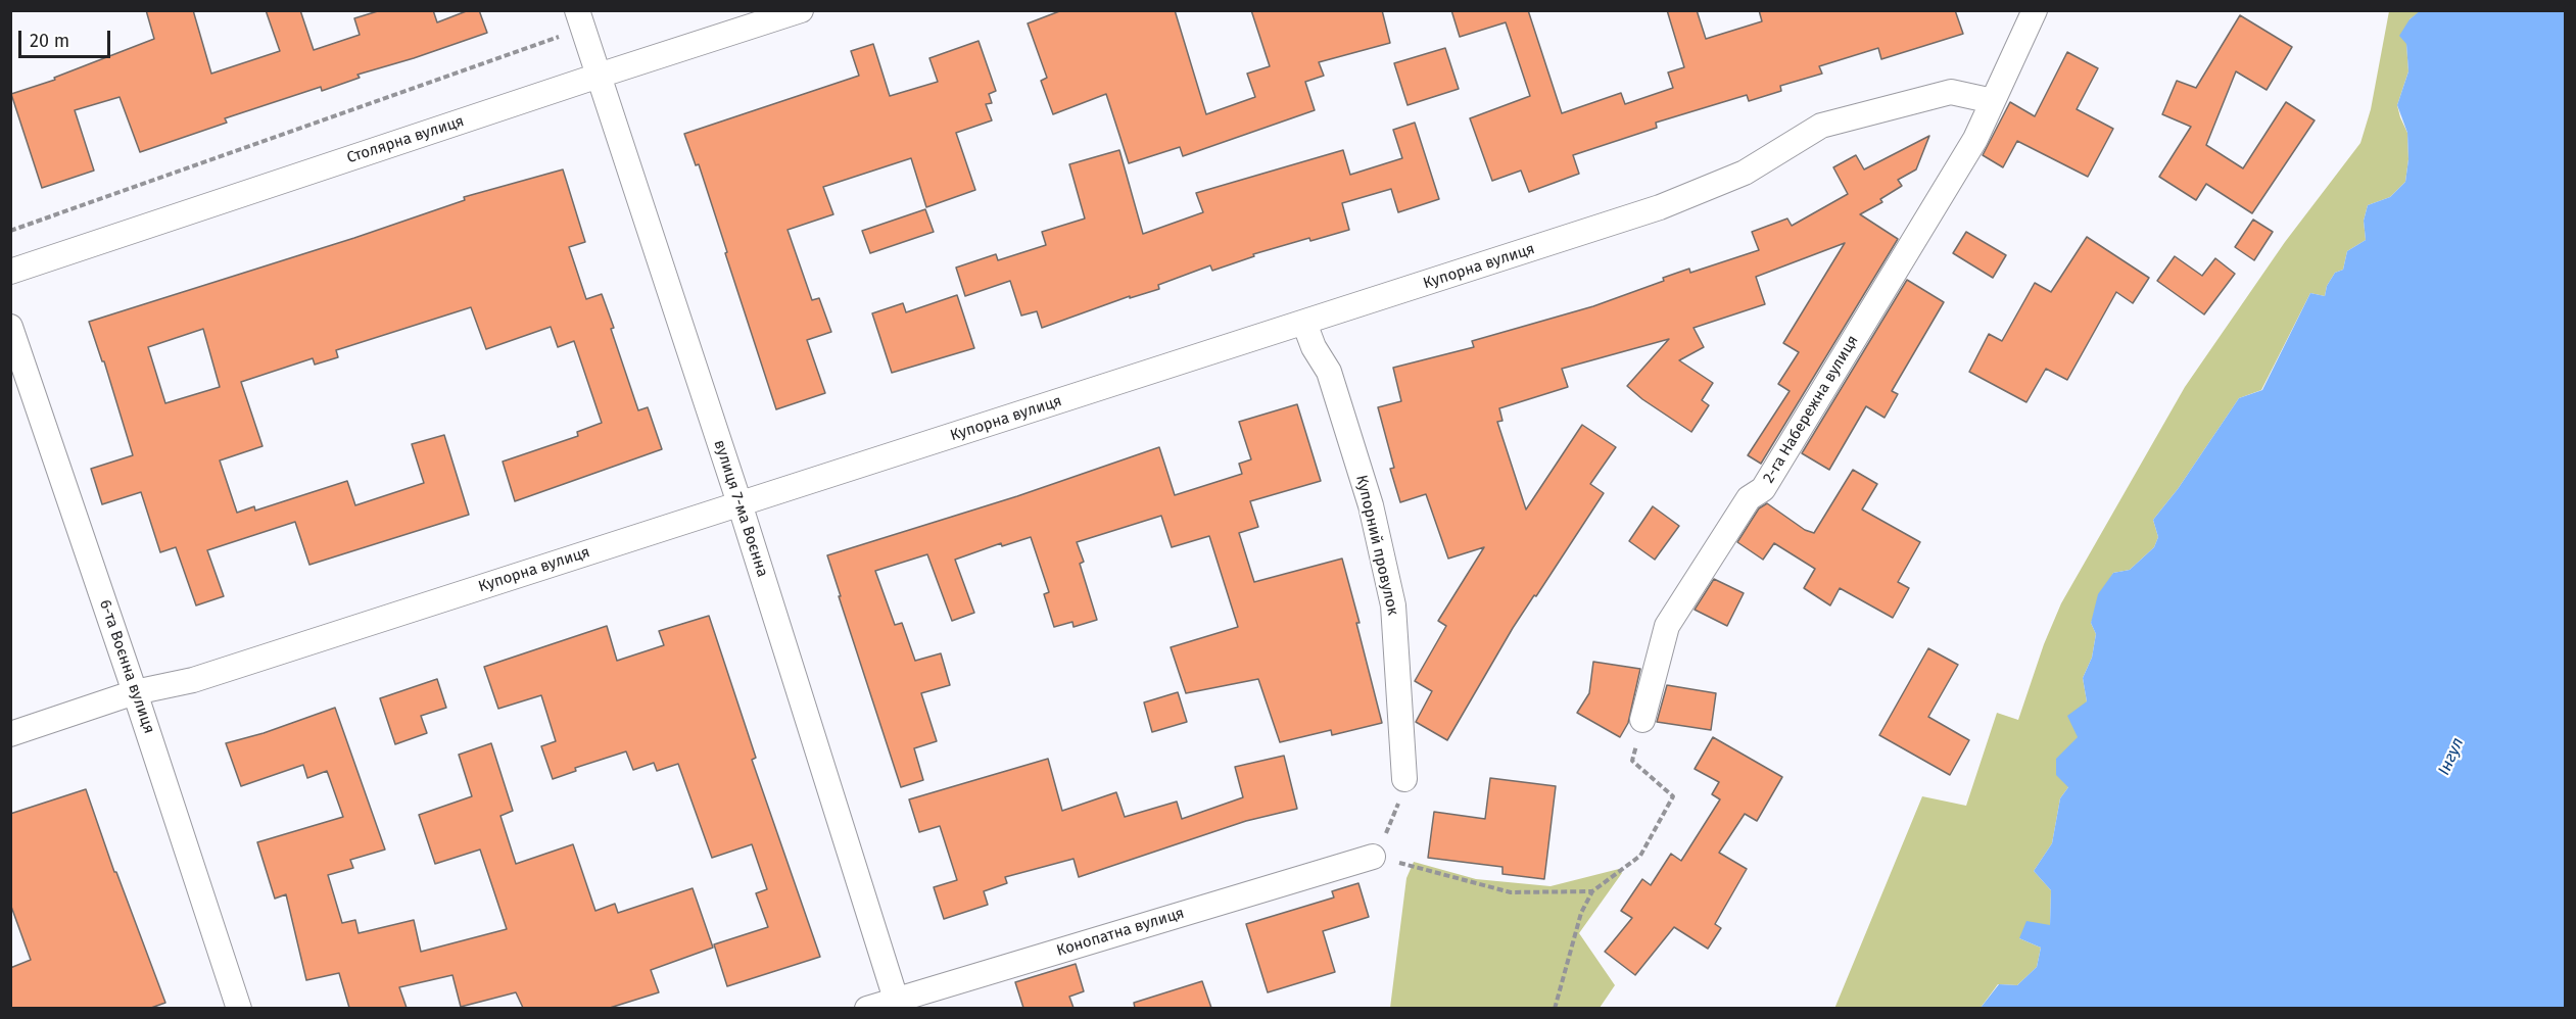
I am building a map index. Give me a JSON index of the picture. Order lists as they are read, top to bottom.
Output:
{
  "streets": {
    "street": [
      "Столярна вулиця",
      "Купорна вулиця",
      "2-га Набережна вулиця",
      "вулиця 7-ма Воєнна",
      "Купорний провулок",
      "6-та Воєнна вулиця",
      "Конопатна вулиця"
    ]
  },
  "crossings": [
    ["Столярна вулиця", "вулиця 7-ма Воєнна"],
    ["Купорна вулиця", "2-га Набережна вулиця"],
    ["Купорна вулиця", "вулиця 7-ма Воєнна"],
    ["Купорна вулиця", "Купорний провулок"],
    ["Купорна вулиця", "6-та Воєнна вулиця"],
    ["вулиця 7-ма Воєнна", "Конопатна вулиця"]
  ],
  "water": ["Інгул"],
  "scale_bar": "20 m"
}
